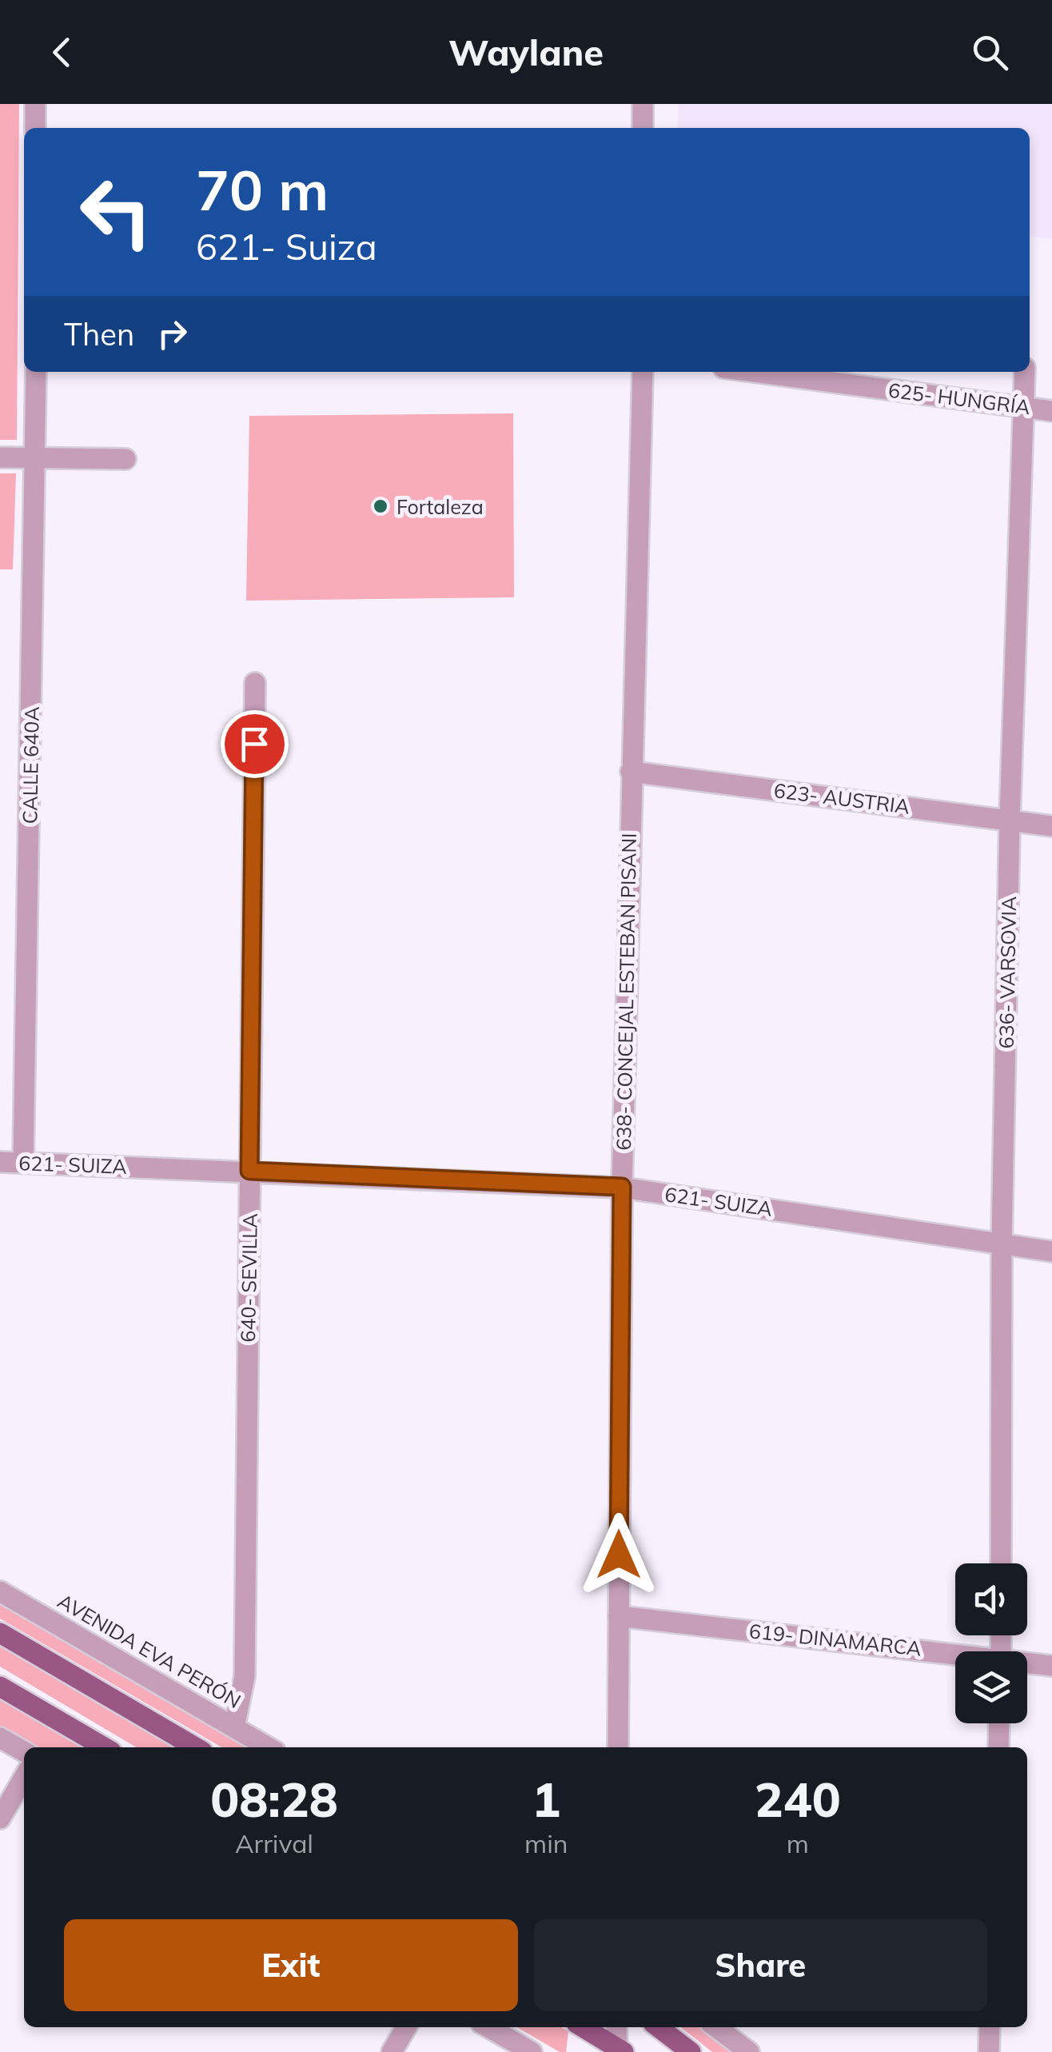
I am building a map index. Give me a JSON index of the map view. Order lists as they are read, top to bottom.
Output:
{
  "streets": {
    "street": [
      "625- HUNGRÍA",
      "CALLE 640A",
      "623- AUSTRIA",
      "636- VARSOVIA",
      "638- CONCEJAL ESTEBAN PISANI",
      "621- SUIZA",
      "640- SEVILLA",
      "619- DINAMARCA",
      "AVENIDA EVA PERÓN"
    ]
  },
  "crossings": [
    ["625- HUNGRÍA", "636- VARSOVIA"],
    ["CALLE 640A", "621- SUIZA"],
    ["623- AUSTRIA", "636- VARSOVIA"],
    ["623- AUSTRIA", "638- CONCEJAL ESTEBAN PISANI"],
    ["636- VARSOVIA", "621- SUIZA"],
    ["638- CONCEJAL ESTEBAN PISANI", "621- SUIZA"],
    ["638- CONCEJAL ESTEBAN PISANI", "619- DINAMARCA"],
    ["621- SUIZA", "640- SEVILLA"],
    ["640- SEVILLA", "AVENIDA EVA PERÓN"]
  ],
  "places": ["Fortaleza"],
  "page": {
    "header": "Waylane",
    "turn": ["70 m", "621- Suiza"],
    "then": "Then",
    "eta": [
      "08:28",
      "Arrival",
      "1",
      "min",
      "240",
      "m"
    ],
    "buttons": ["Exit", "Share"]
  }
}
